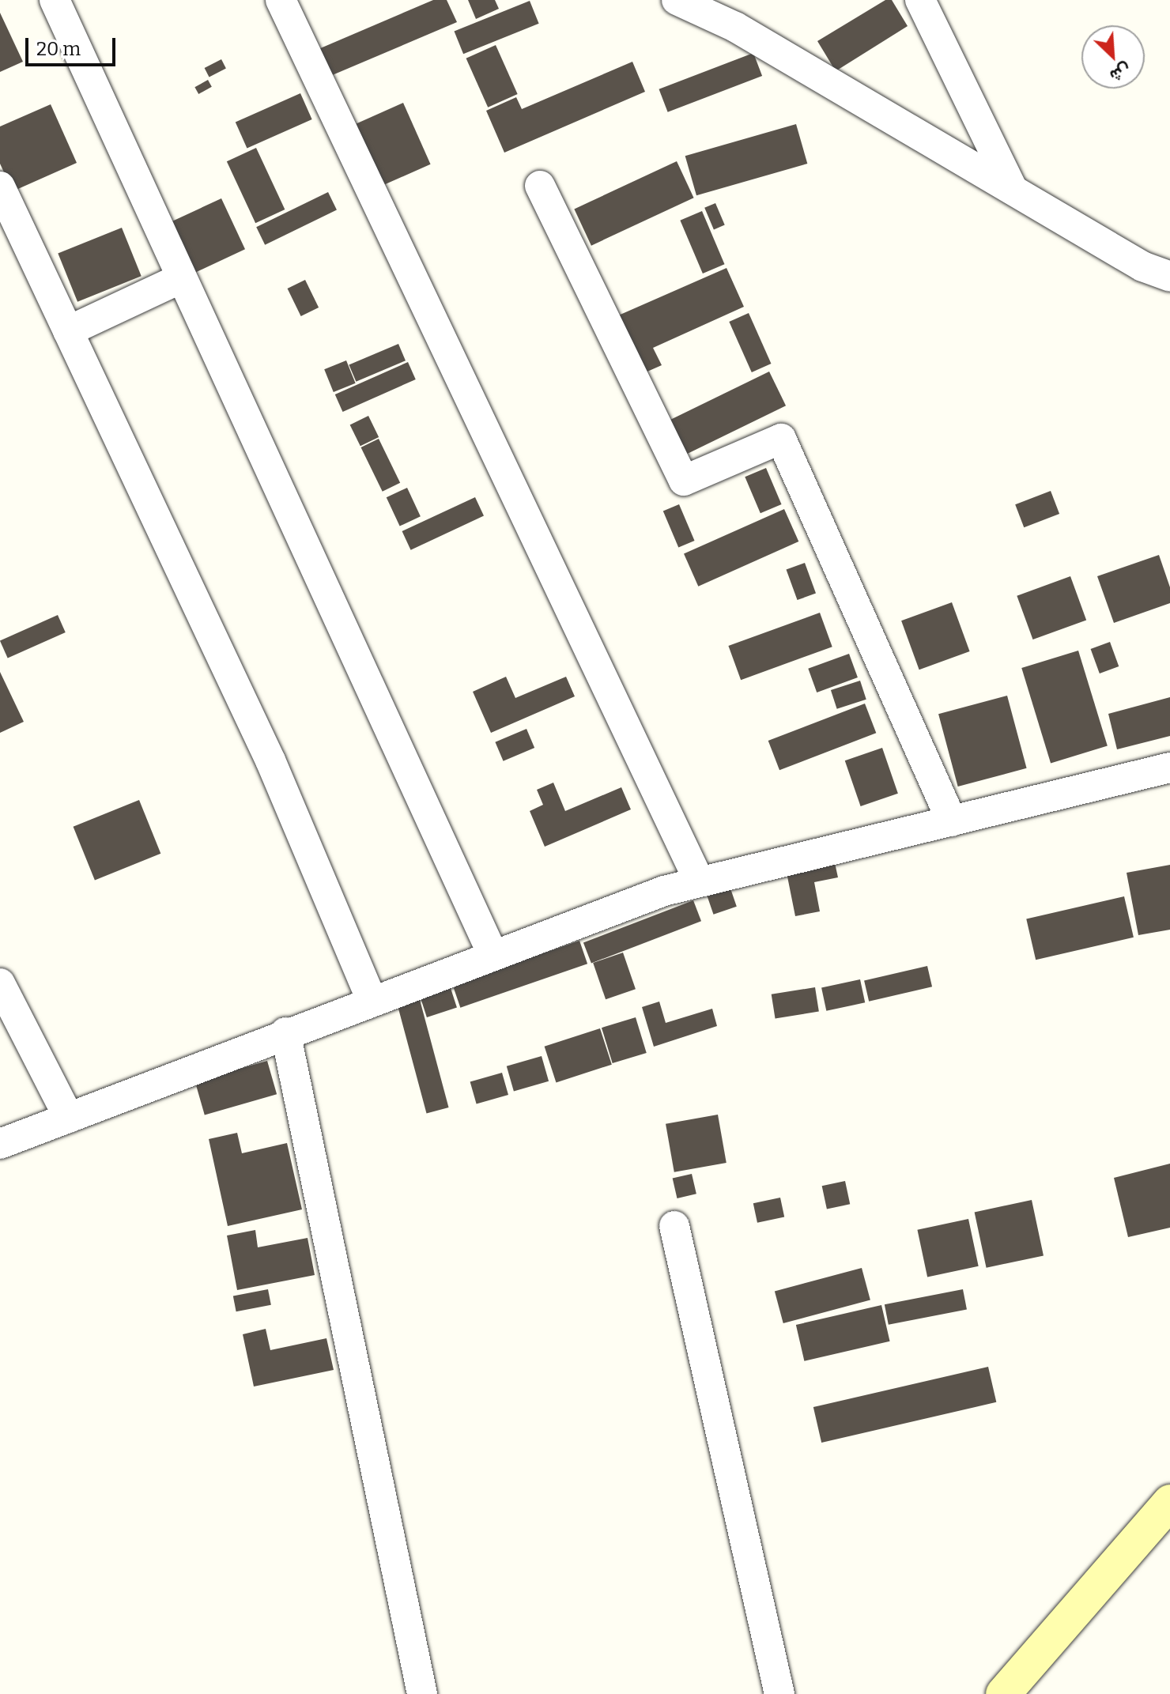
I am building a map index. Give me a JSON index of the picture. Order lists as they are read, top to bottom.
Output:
{
  "scale_bar": "20 m",
  "north": "bottom right"
}
